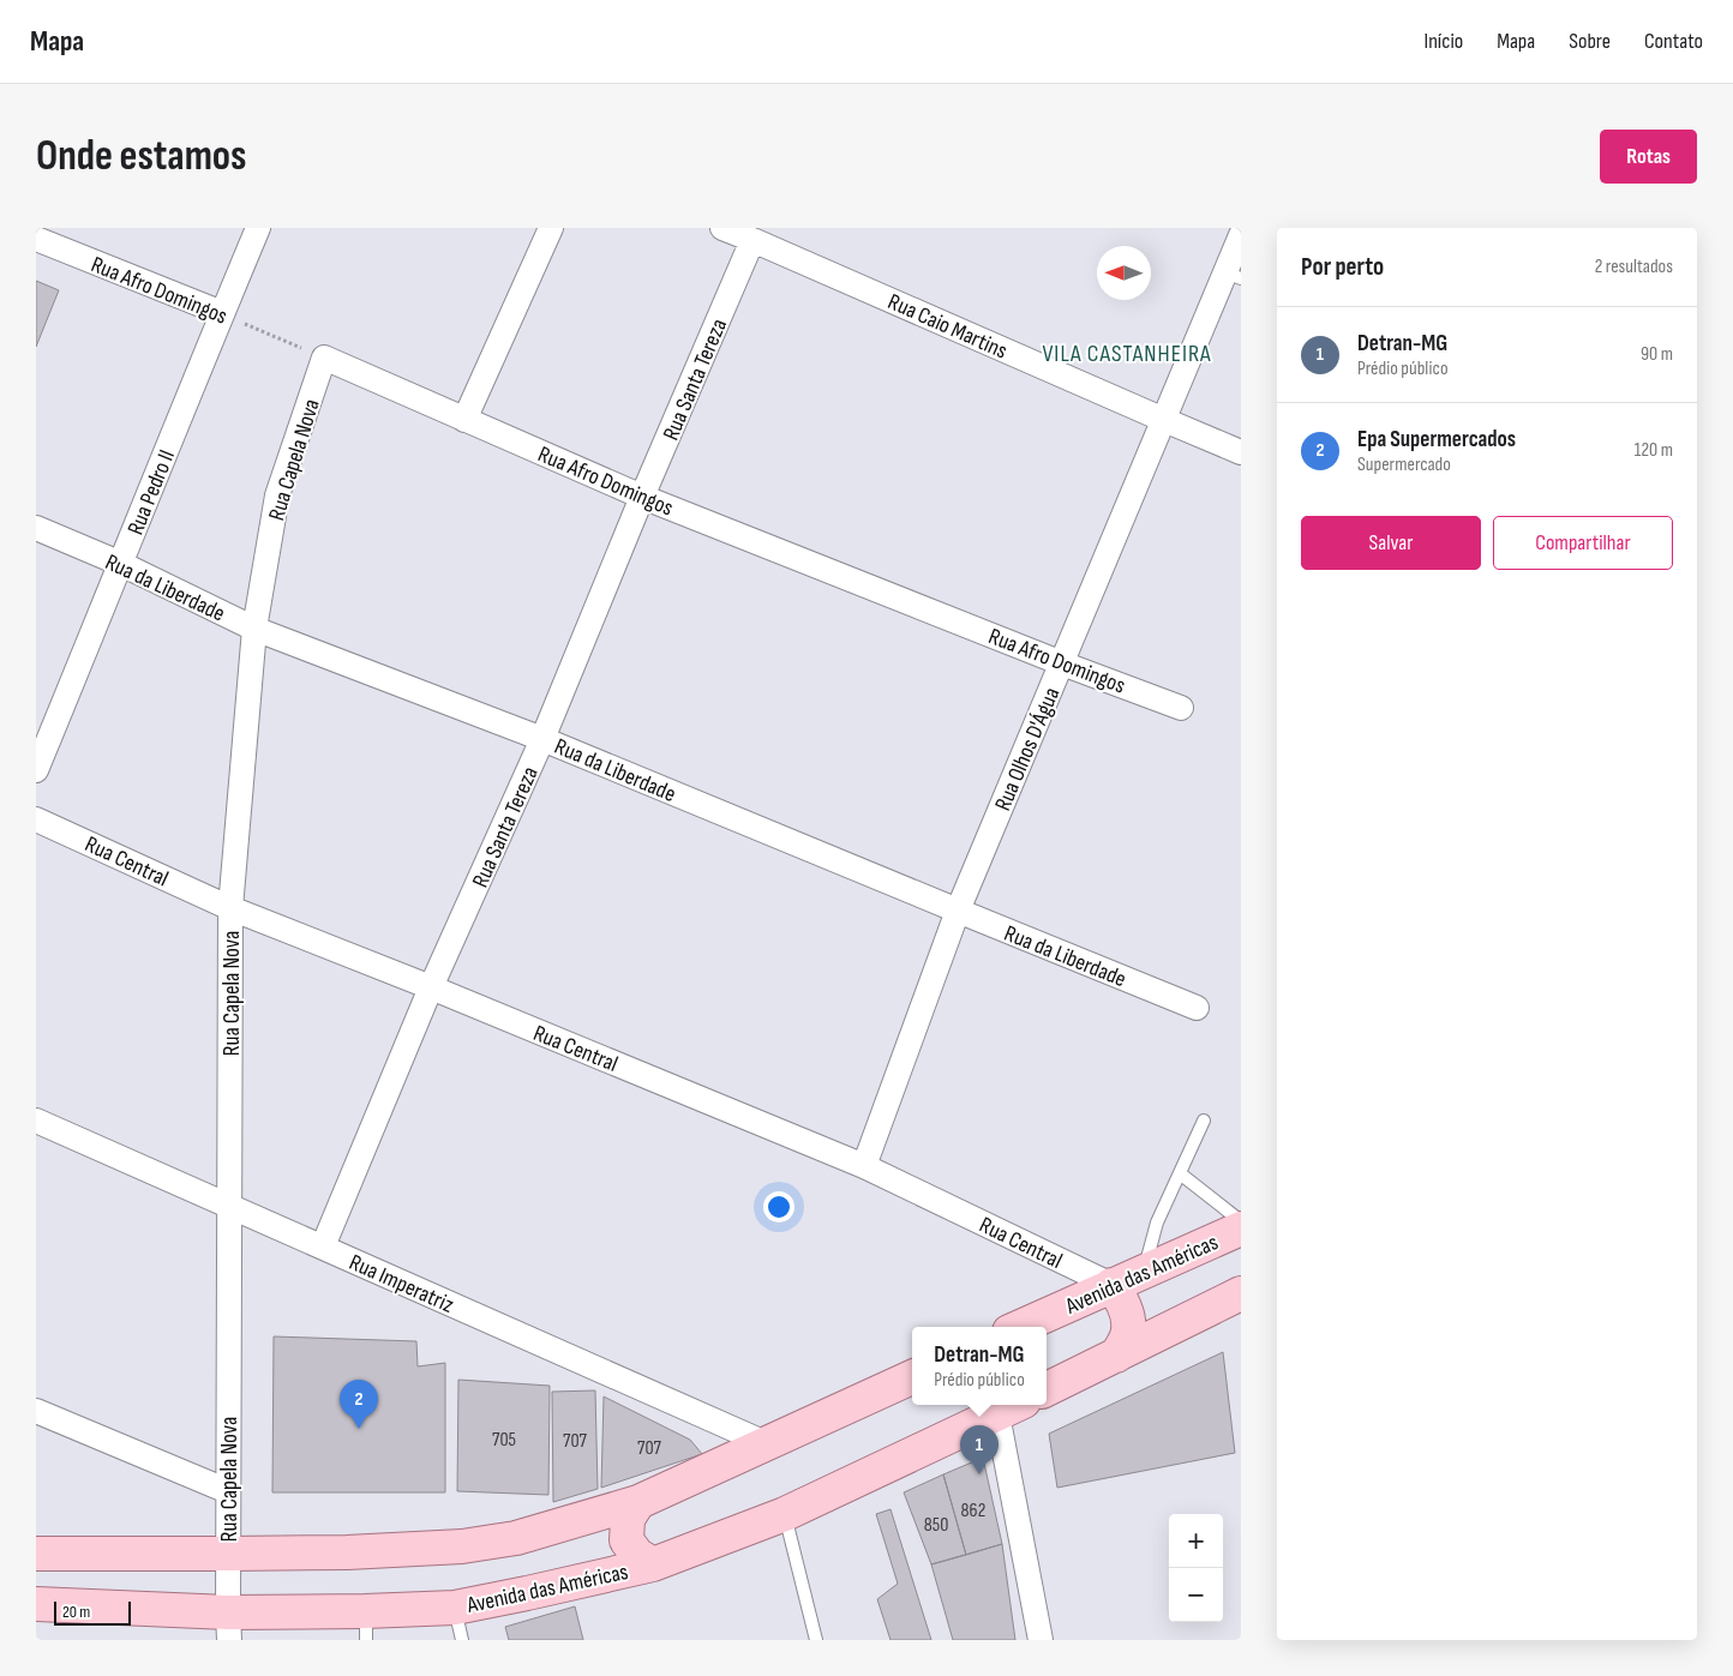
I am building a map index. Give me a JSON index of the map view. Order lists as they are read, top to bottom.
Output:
{
  "streets": {
    "main road": ["Avenida das Américas"],
    "street": [
      "Rua Afro Domingos",
      "Rua Caio Martins",
      "Rua Santa Tereza",
      "Rua Capela Nova",
      "Rua Pedro II",
      "Rua da Liberdade",
      "Rua Olhos D'Água",
      "Rua Central",
      "Rua Imperatriz"
    ]
  },
  "crossings": [
    ["Rua Afro Domingos", "Rua Santa Tereza"],
    ["Rua Afro Domingos", "Rua Capela Nova"],
    ["Rua Afro Domingos", "Rua Pedro II"],
    ["Rua Afro Domingos", "Rua Olhos D'Água"],
    ["Rua Caio Martins", "Rua Santa Tereza"],
    ["Rua Caio Martins", "Rua Olhos D'Água"],
    ["Rua Santa Tereza", "Rua da Liberdade"],
    ["Rua Santa Tereza", "Rua Central"],
    ["Rua Santa Tereza", "Rua Imperatriz"],
    ["Rua Capela Nova", "Rua da Liberdade"],
    ["Rua Capela Nova", "Rua Central"],
    ["Rua Capela Nova", "Avenida das Américas"],
    ["Rua Capela Nova", "Rua Imperatriz"],
    ["Rua Pedro II", "Rua da Liberdade"],
    ["Rua da Liberdade", "Rua Olhos D'Água"],
    ["Rua Olhos D'Água", "Rua Central"],
    ["Rua Central", "Avenida das Américas"]
  ],
  "districts": ["VILA CASTANHEIRA"],
  "house_numbers": [
    "705",
    "707",
    "707",
    "862",
    "850"
  ],
  "scale_bar": "20 m",
  "north": "left",
  "page": {
    "header": "Mapa",
    "nav": [
      "Início",
      "Mapa",
      "Sobre",
      "Contato"
    ],
    "buttons": [
      "Rotas",
      ["Salvar", "Compartilhar"]
    ],
    "title": "Onde estamos",
    "heading": ["Por perto", "2 resultados"],
    "list": [
      {
        "mark": "1",
        "name": "Detran-MG",
        "note": "Prédio público",
        "value": "90 m"
      },
      {
        "mark": "2",
        "name": "Epa Supermercados",
        "note": "Supermercado",
        "value": "120 m"
      }
    ],
    "popup": ["Detran-MG", "Prédio público"],
    "pins": ["2", "1"],
    "map_buttons": ["+", "−"],
    "scale": "20 m"
  }
}
